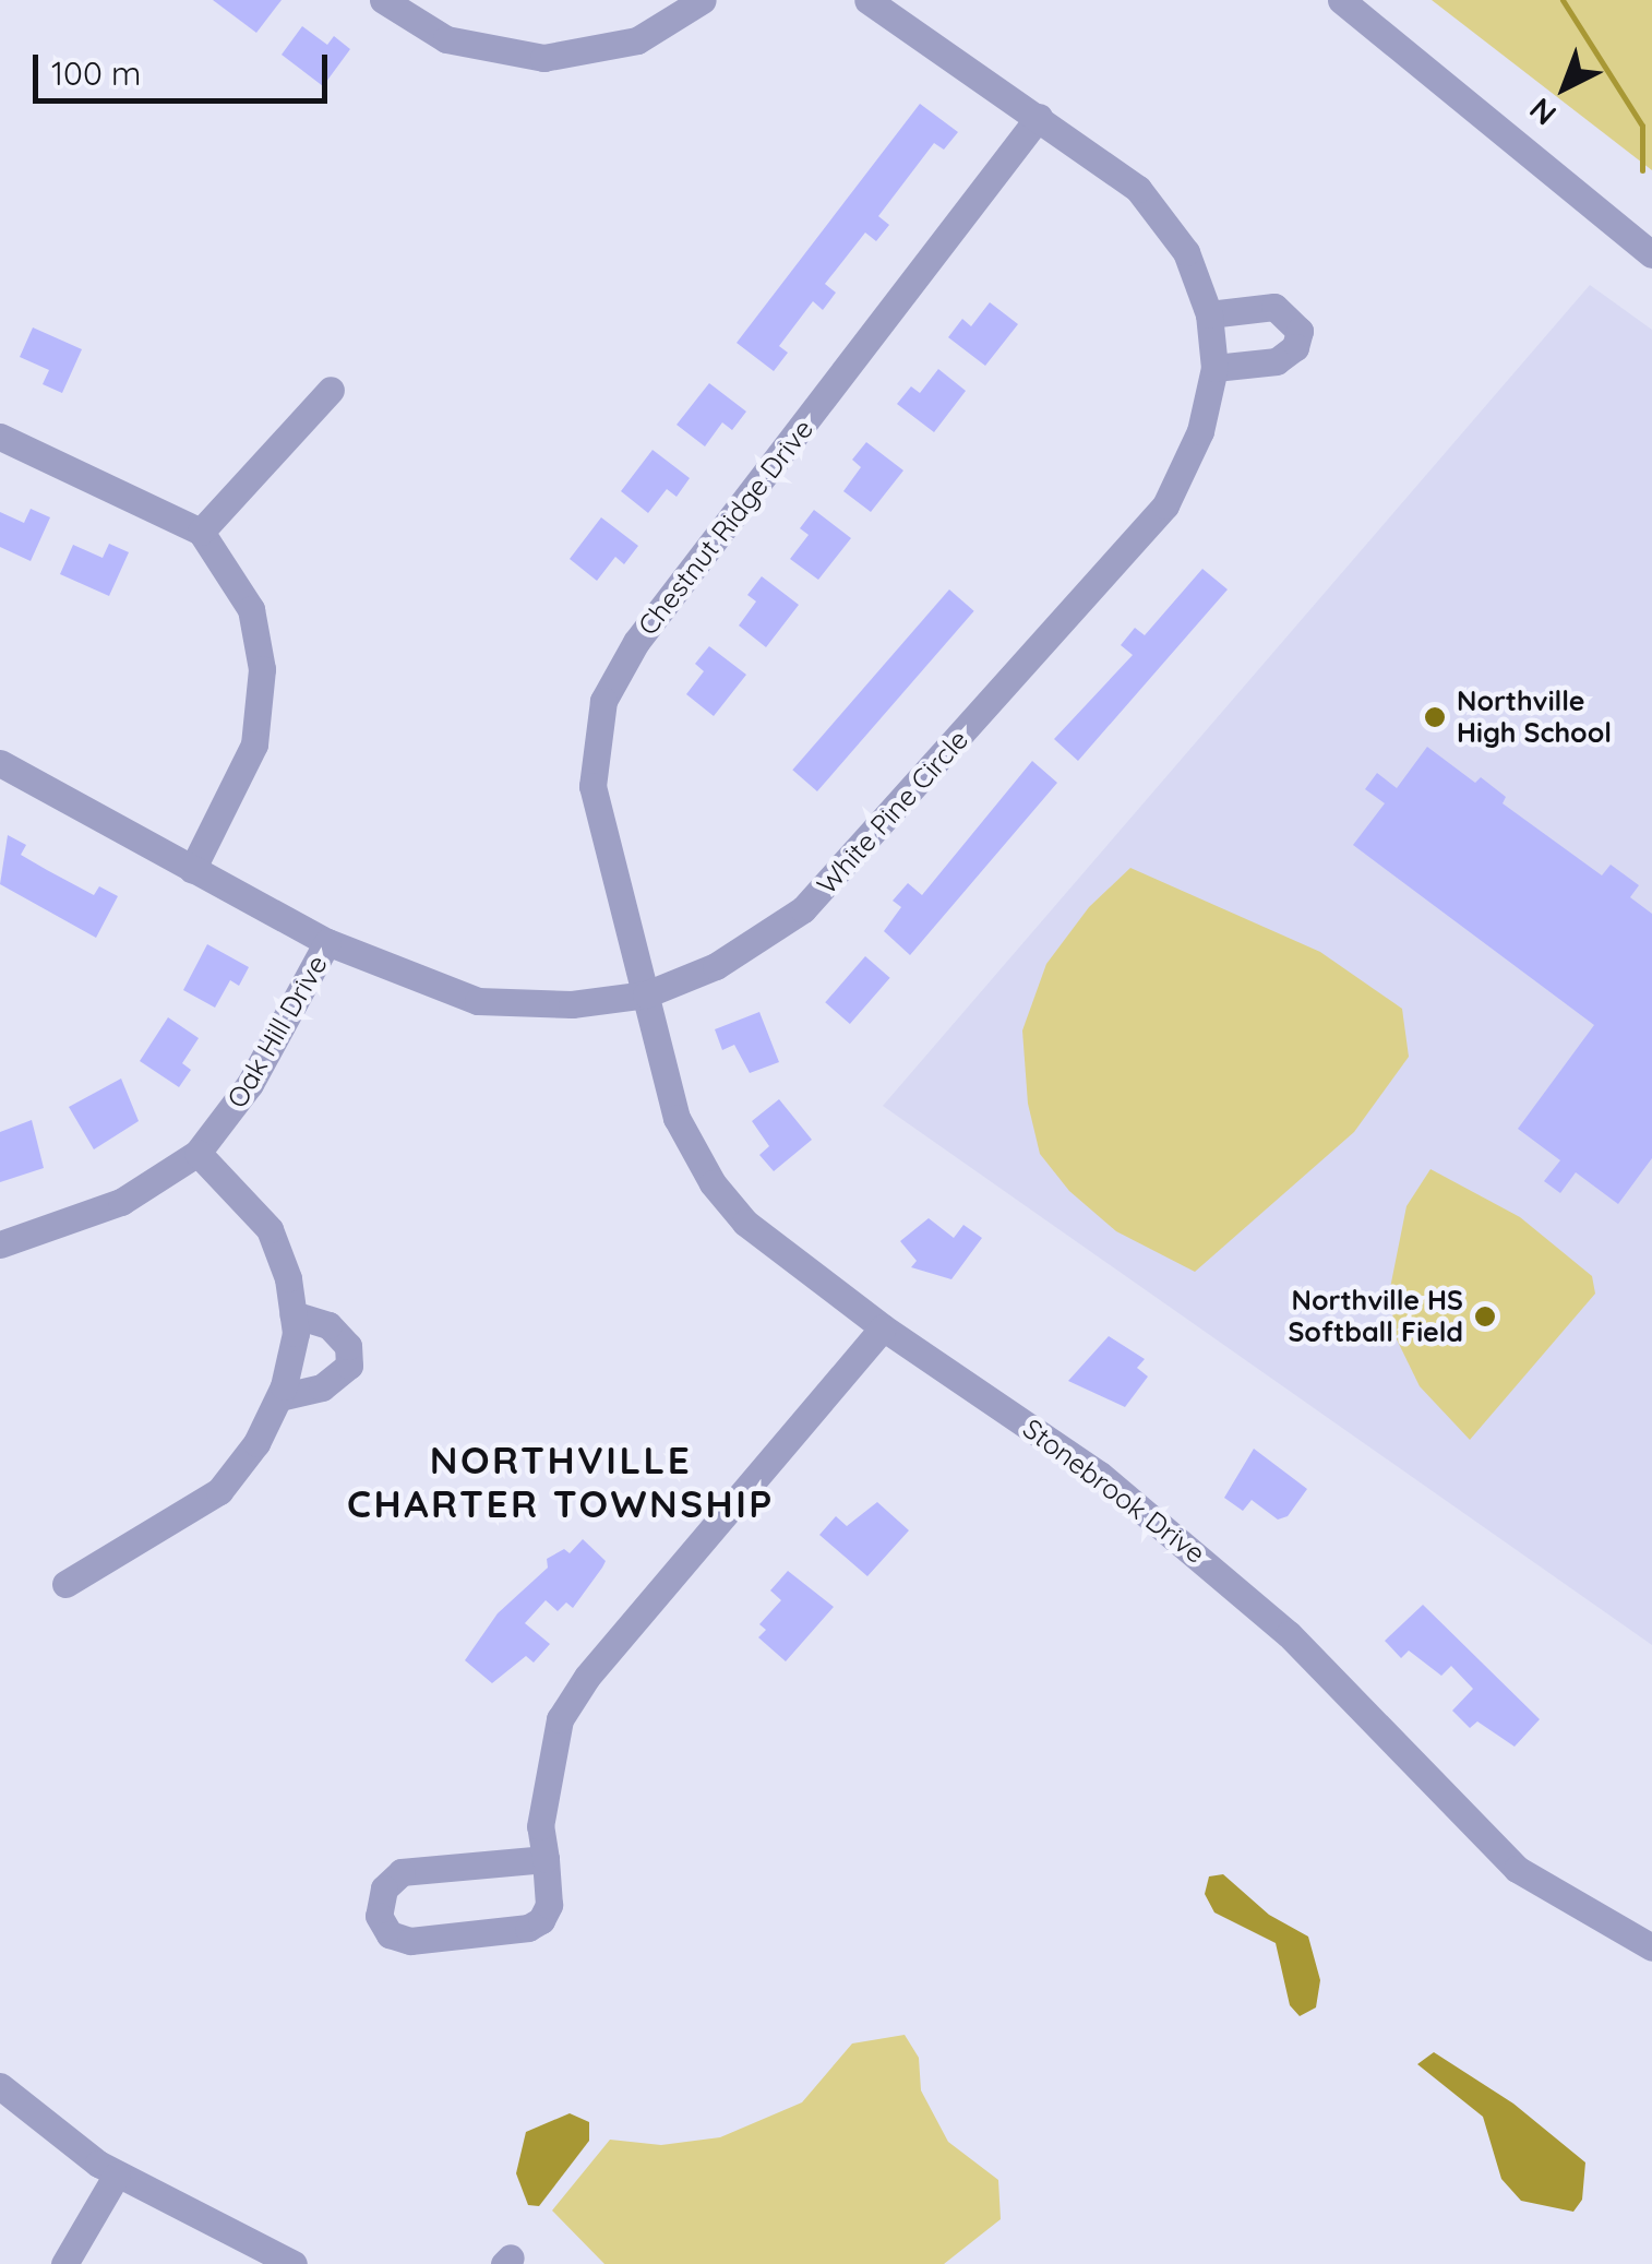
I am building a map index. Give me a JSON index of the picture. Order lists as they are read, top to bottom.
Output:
{
  "streets": {
    "street": [
      "Chestnut Ridge Drive",
      "White Pine Circle",
      "Oak Hill Drive",
      "Stonebrook Drive"
    ]
  },
  "crossings": [
    ["Chestnut Ridge Drive", "White Pine Circle"],
    ["Chestnut Ridge Drive", "Stonebrook Drive"],
    ["White Pine Circle", "Oak Hill Drive"],
    ["White Pine Circle", "Stonebrook Drive"]
  ],
  "districts": ["NORTHVILLE CHARTER TOWNSHIP"],
  "places": ["Northville High School", "Northville HS Softball Field"],
  "scale_bar": "100 m",
  "north": "bottom left"
}
